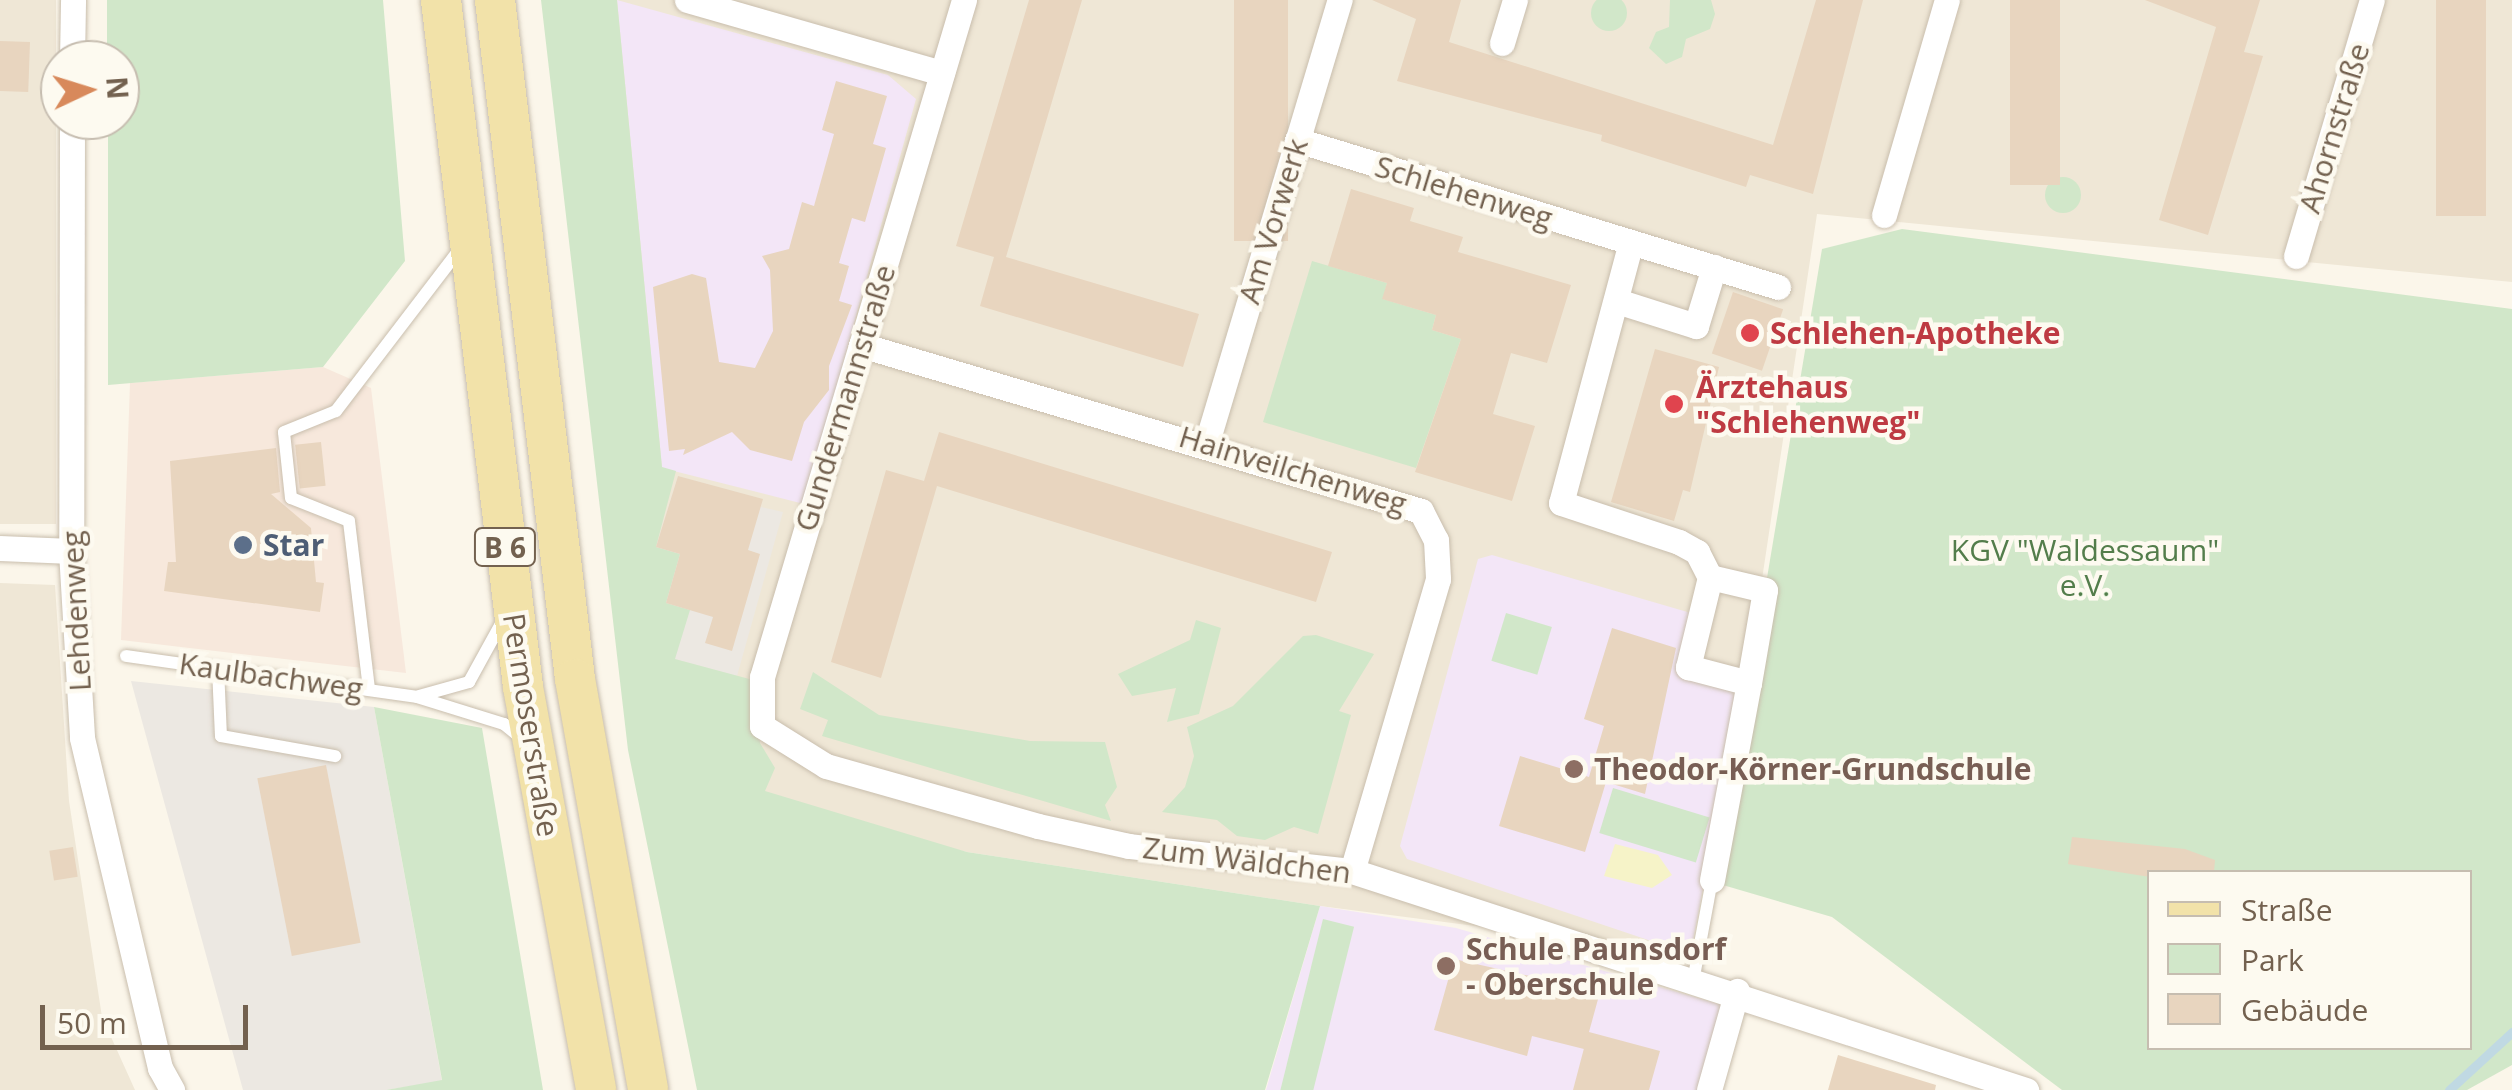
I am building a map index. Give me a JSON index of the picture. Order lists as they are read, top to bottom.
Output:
{
  "streets": {
    "main road": ["B 6", "Permoserstraße"],
    "street": [
      "Ahornstraße",
      "Schlehenweg",
      "Am Vorwerk",
      "Gundermannstraße",
      "Hainveilchenweg",
      "Lehdenweg",
      "Zum Wäldchen"
    ],
    "lane": ["Kaulbachweg"]
  },
  "crossings": [
    ["Schlehenweg", "Am Vorwerk"],
    ["Am Vorwerk", "Hainveilchenweg"],
    ["Gundermannstraße", "Hainveilchenweg"],
    ["Gundermannstraße", "Zum Wäldchen"],
    ["Hainveilchenweg", "Zum Wäldchen"],
    ["Kaulbachweg", "Permoserstraße"]
  ],
  "parks": ["KGV \"Waldessaum\" e.V."],
  "places": [
    "Schlehen-Apotheke",
    "Ärztehaus \"Schlehenweg\"",
    "Star",
    "Theodor-Körner-Grundschule",
    "Schule Paunsdorf - Oberschule"
  ],
  "legend": ["Straße", "Park", "Gebäude"],
  "scale_bar": "50 m",
  "north": "right"
}
